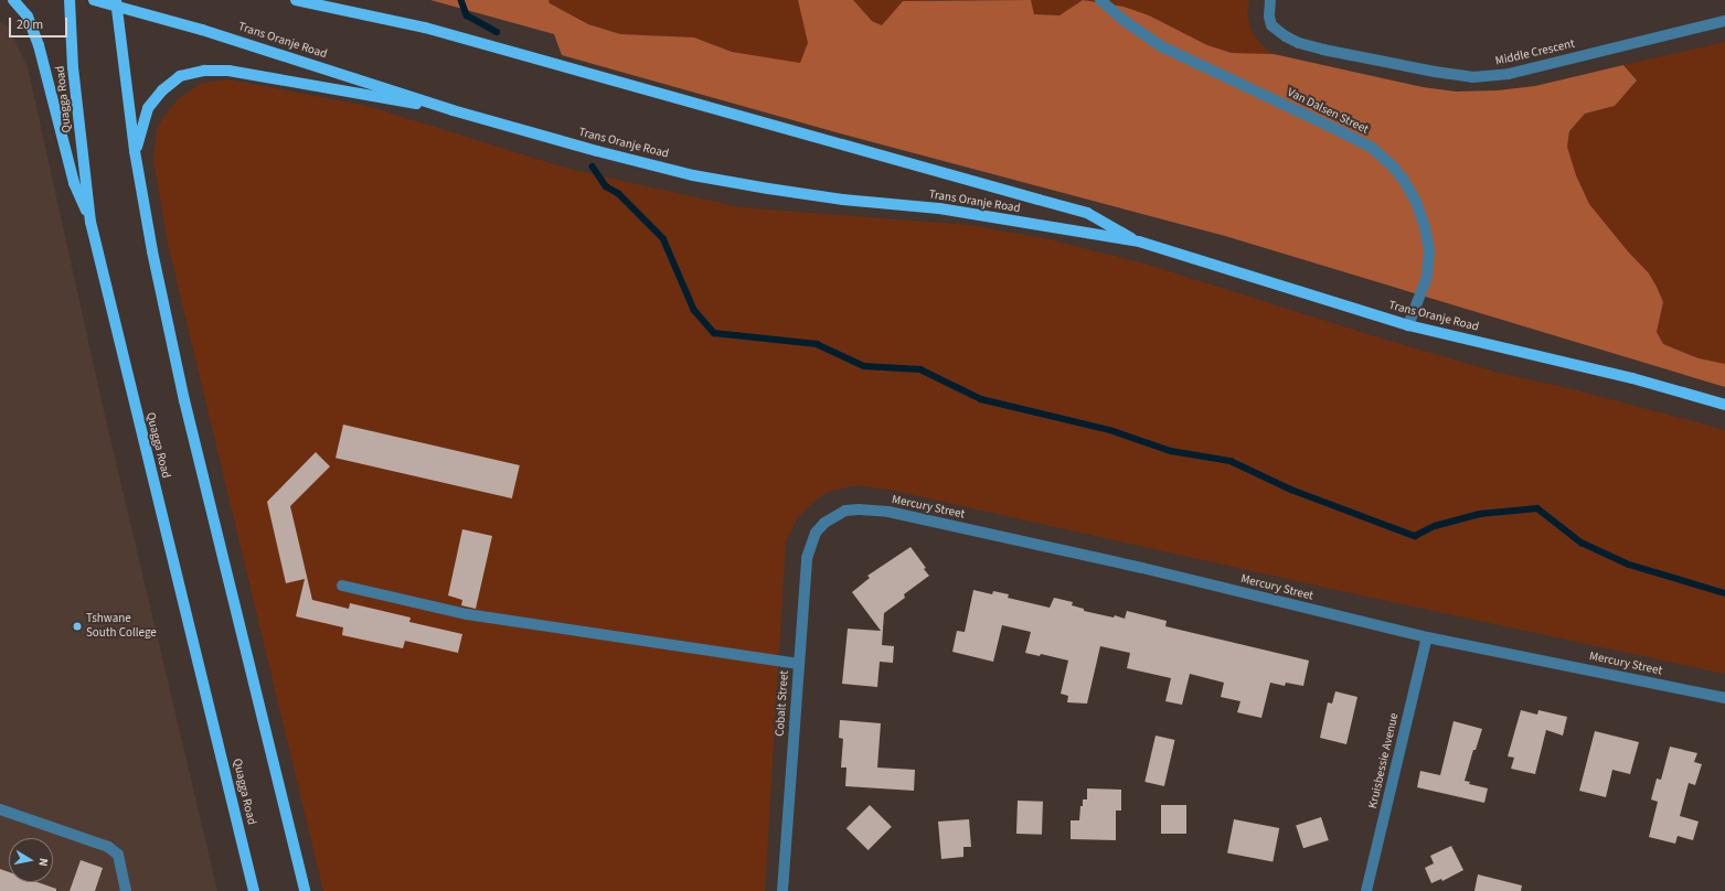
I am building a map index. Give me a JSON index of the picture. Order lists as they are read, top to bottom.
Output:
{
  "streets": {
    "main road": ["Trans Oranje Road", "Quagga Road"],
    "street": [
      "Middle Crescent",
      "Van Dalsen Street",
      "Mercury Street",
      "Cobalt Street",
      "Kruisbessie Avenue"
    ]
  },
  "crossings": [
    ["Trans Oranje Road", "Van Dalsen Street"],
    ["Mercury Street", "Cobalt Street"],
    ["Mercury Street", "Kruisbessie Avenue"]
  ],
  "places": ["Tshwane South College"],
  "scale_bar": "20 m",
  "north": "right"
}
